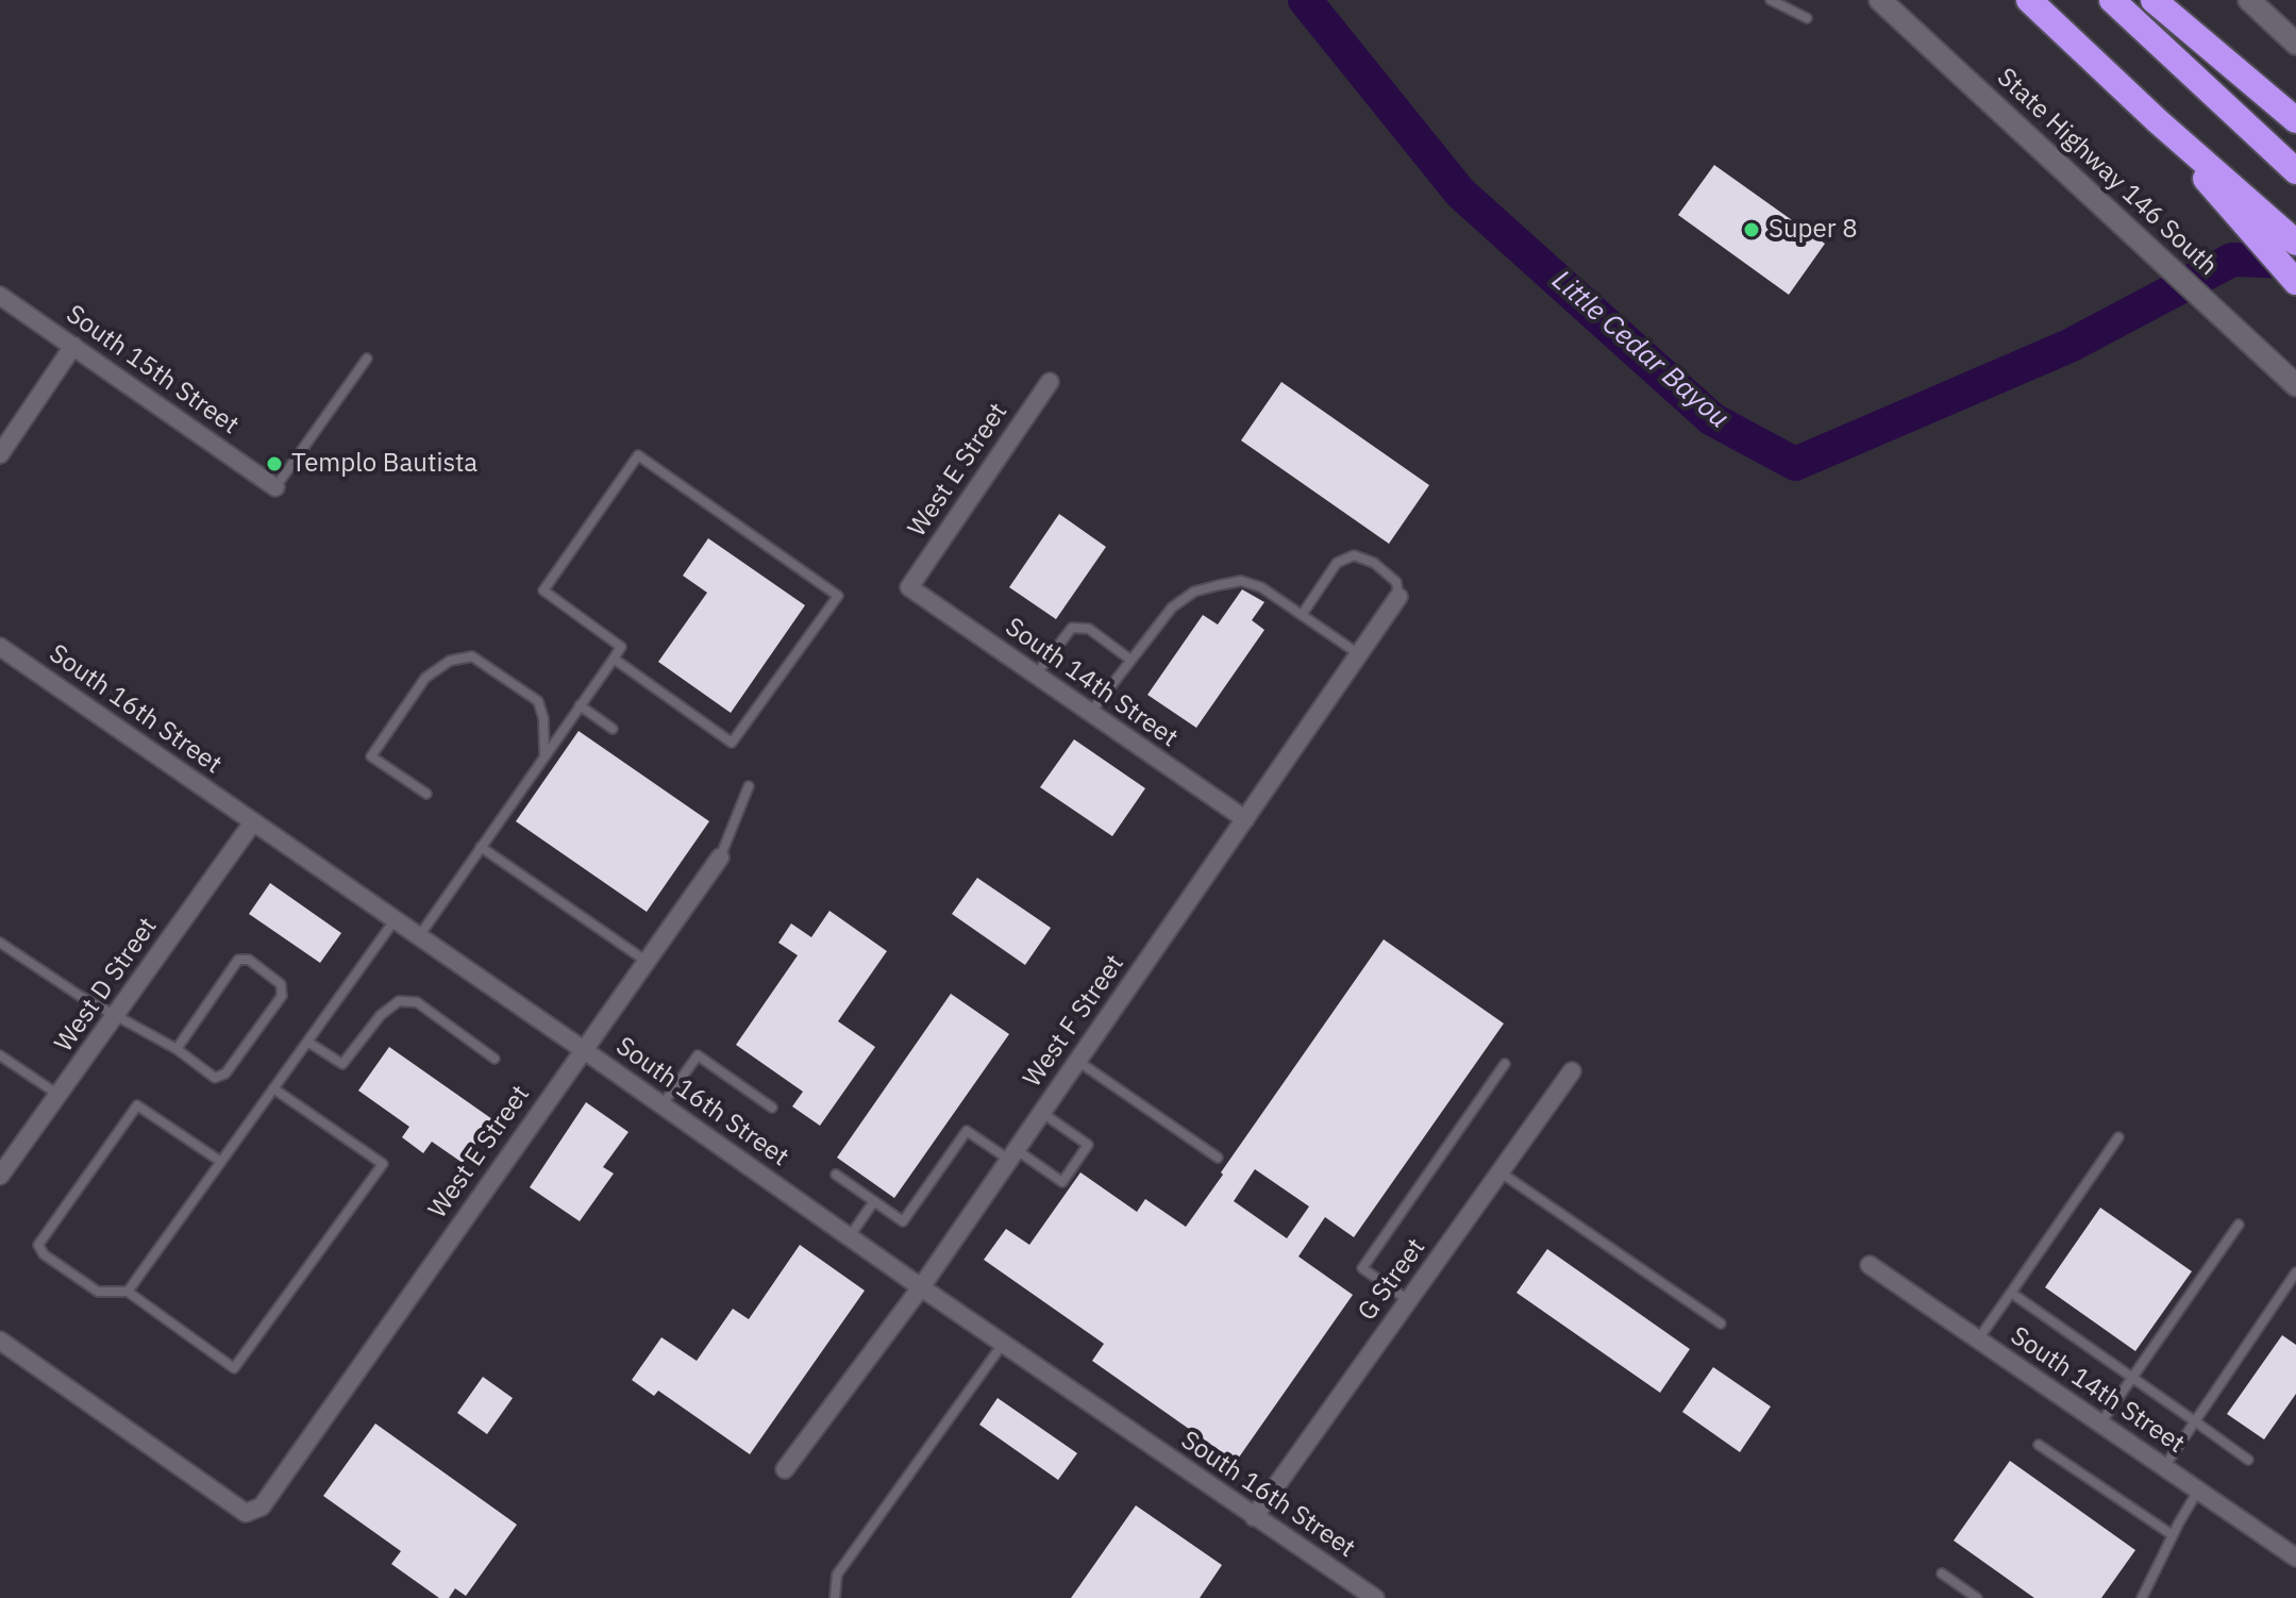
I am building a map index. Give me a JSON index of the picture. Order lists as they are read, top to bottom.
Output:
{
  "streets": {
    "main road": ["State Highway 146 South"],
    "street": [
      "South 15th Street",
      "West E Street",
      "South 14th Street",
      "South 16th Street",
      "West D Street",
      "West F Street",
      "G Street"
    ]
  },
  "crossings": [
    ["West E Street", "South 14th Street"],
    ["West E Street", "South 16th Street"],
    ["South 14th Street", "West F Street"],
    ["South 16th Street", "West D Street"],
    ["South 16th Street", "West F Street"],
    ["South 16th Street", "G Street"]
  ],
  "water": ["Little Cedar Bayou"],
  "places": ["Super 8", "Templo Bautista"]
}
